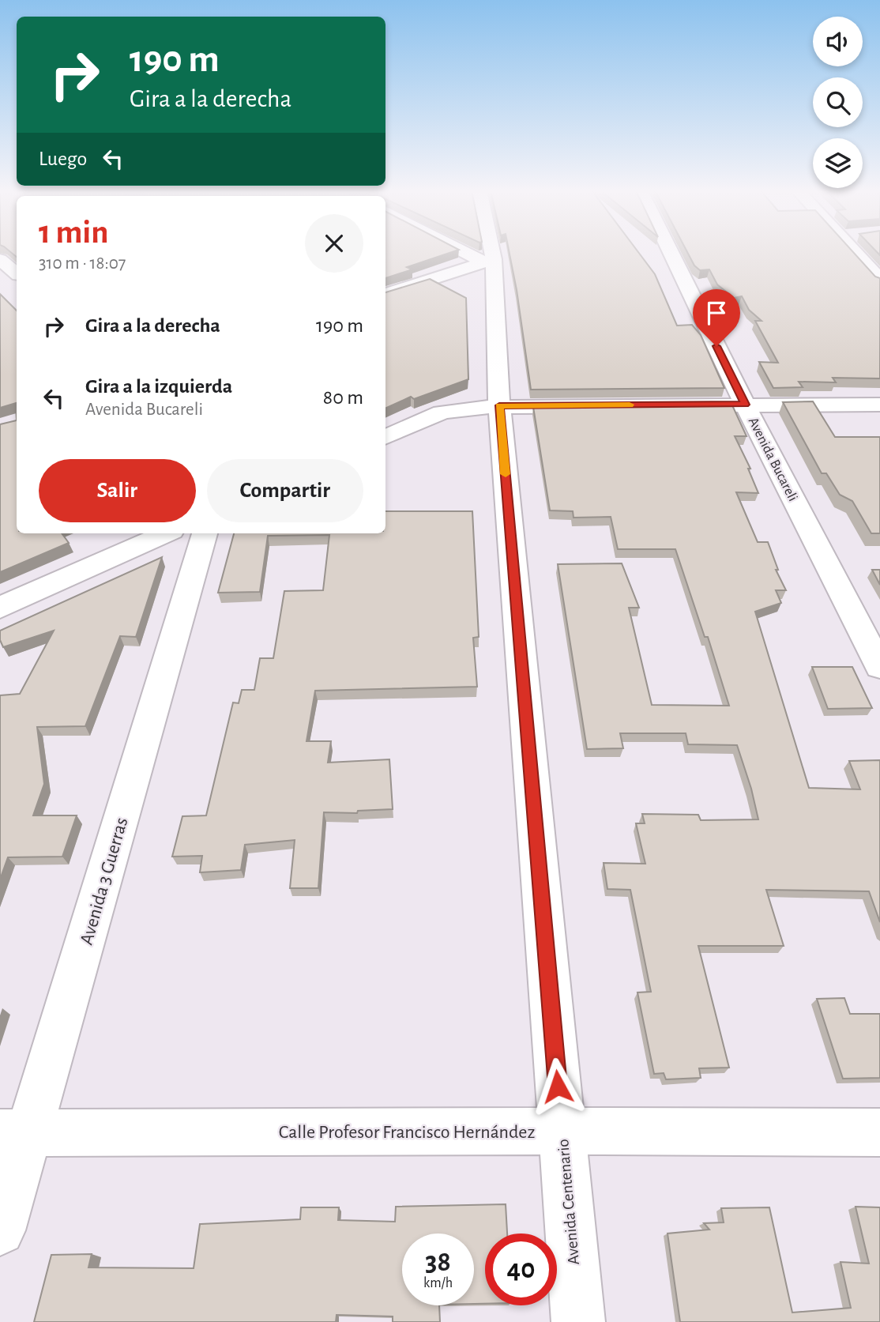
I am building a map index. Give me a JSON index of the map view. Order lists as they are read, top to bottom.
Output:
{
  "streets": {
    "street": [
      "Avenida Bucareli",
      "Avenida 3 Guerras",
      "Calle Profesor Francisco Hernández",
      "Avenida Centenario"
    ]
  },
  "crossings": [
    ["Avenida 3 Guerras", "Calle Profesor Francisco Hernández"],
    ["Calle Profesor Francisco Hernández", "Avenida Centenario"]
  ],
  "page": {
    "turn": ["190 m", "Gira a la derecha"],
    "then": "Luego",
    "heading": ["1 min", "310 m · 18:07"],
    "list": [
      {
        "name": "Gira a la derecha",
        "value": "190 m"
      },
      {
        "name": "Gira a la izquierda",
        "note": "Avenida Bucareli",
        "value": "80 m"
      }
    ],
    "buttons": ["Salir", "Compartir"],
    "speed": "38 km/h",
    "limit": "40"
  }
}
